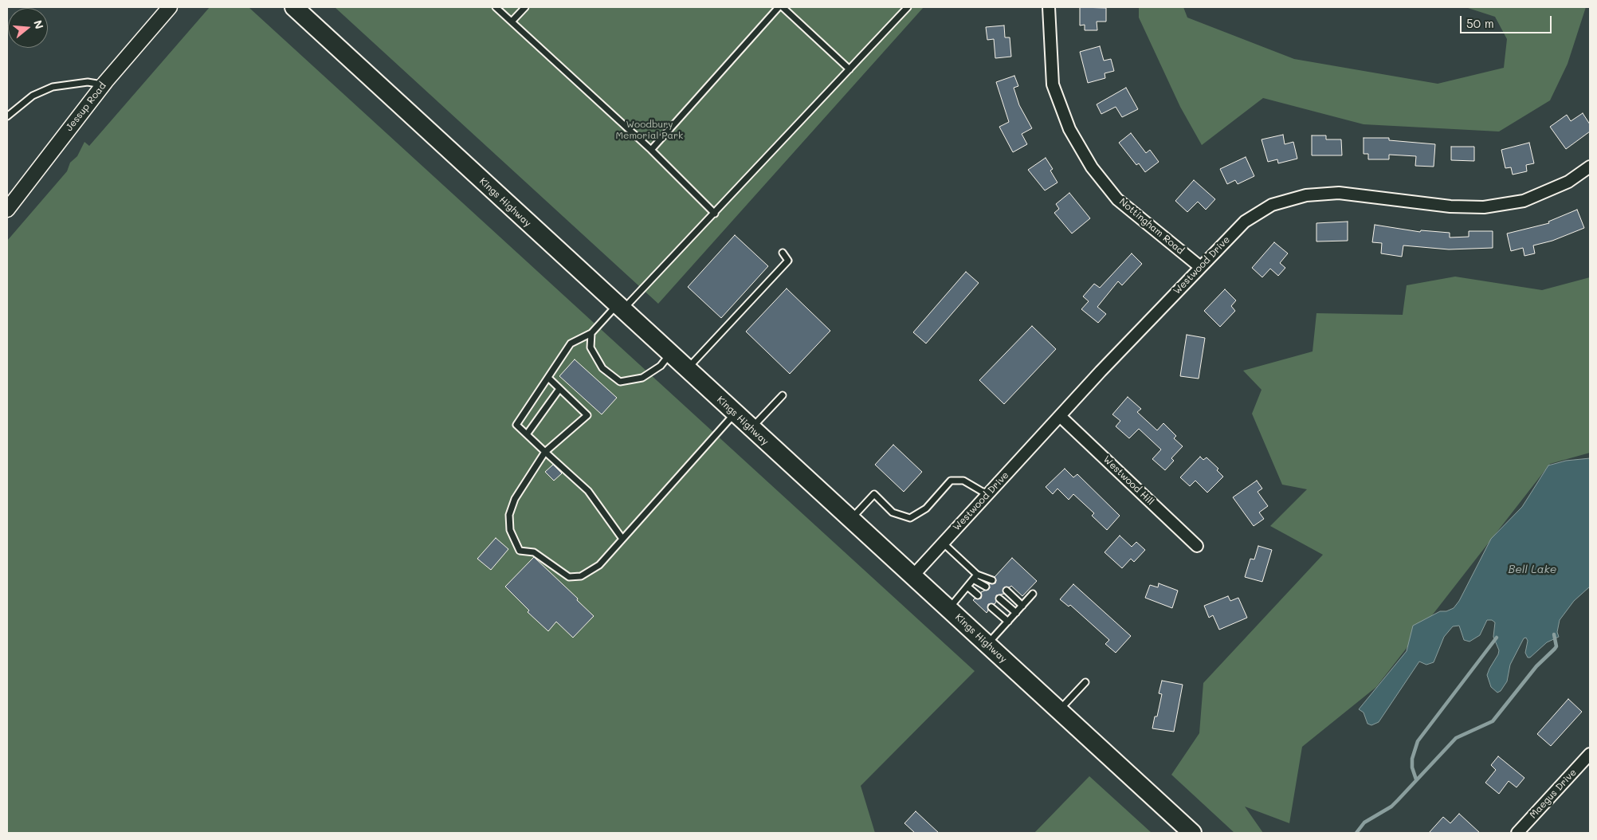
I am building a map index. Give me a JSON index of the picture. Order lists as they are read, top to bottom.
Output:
{
  "streets": {
    "main road": ["Kings Highway"],
    "street": [
      "Jessup Road",
      "Nottingham Road",
      "Westwood Drive",
      "Westwood Hill",
      "Maegus Drive"
    ]
  },
  "crossings": [
    ["Kings Highway", "Westwood Drive"],
    ["Nottingham Road", "Westwood Drive"],
    ["Westwood Drive", "Westwood Hill"]
  ],
  "water": ["Bell Lake"],
  "parks": ["Woodbury Memorial Park"],
  "scale_bar": "50 m",
  "north": "right"
}
